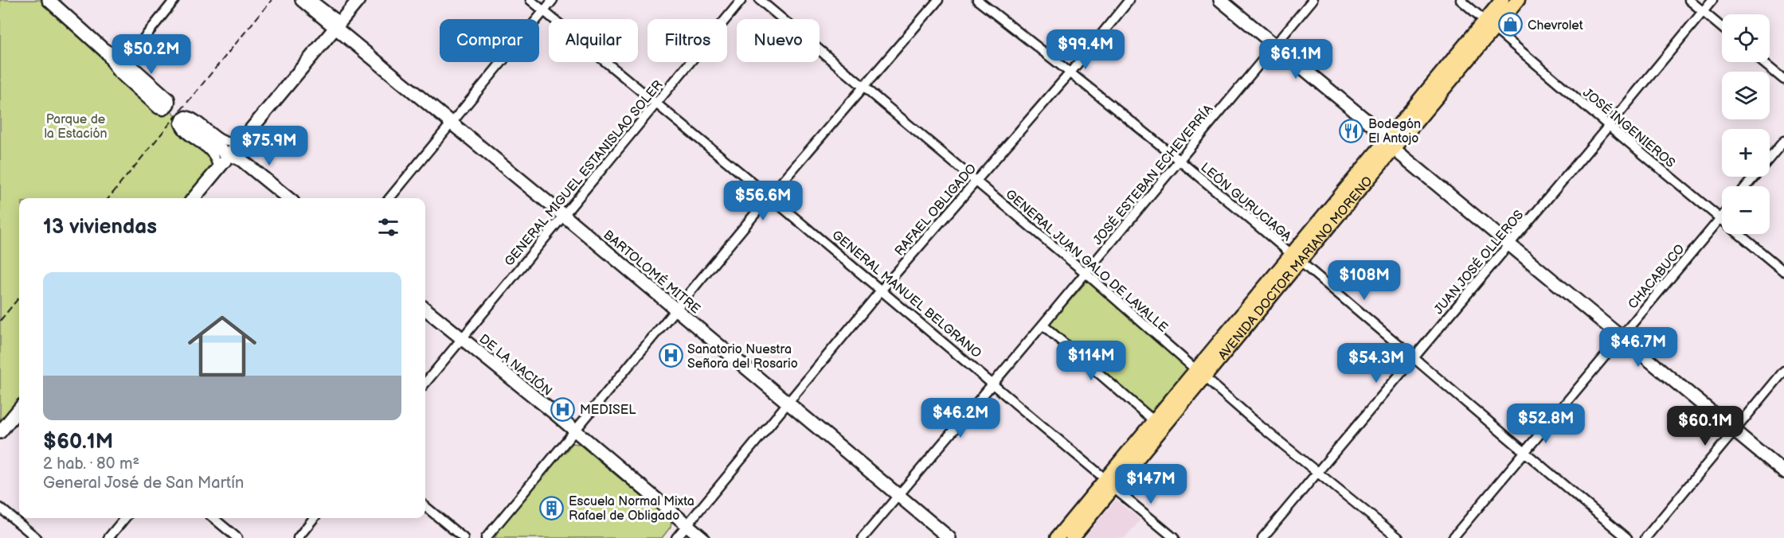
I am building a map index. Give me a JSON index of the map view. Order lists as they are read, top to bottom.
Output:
{
  "streets": {
    "main road": ["AVENIDA DOCTOR MARIANO MORENO", "BARTOLOMÉ MITRE", "DE LA NACIÓN"],
    "street": [
      "JOSÉ INGENIEROS",
      "GENERAL MIGUEL ESTANISLAO SOLER",
      "JOSÉ ESTEBAN ECHEVERRÍA",
      "LEÓN GURUCIAGA",
      "RAFAEL OBLIGADO",
      "GENERAL JUAN GALO DE LAVALLE",
      "JUAN JOSÉ OLLEROS",
      "CHACABUCO",
      "GENERAL MANUEL BELGRANO"
    ]
  },
  "crossings": [
    ["JOSÉ INGENIEROS", "JUAN JOSÉ OLLEROS"],
    ["JOSÉ INGENIEROS", "AVENIDA DOCTOR MARIANO MORENO"],
    ["JOSÉ INGENIEROS", "CHACABUCO"],
    ["GENERAL MIGUEL ESTANISLAO SOLER", "BARTOLOMÉ MITRE"],
    ["GENERAL MIGUEL ESTANISLAO SOLER", "GENERAL MANUEL BELGRANO"],
    ["GENERAL MIGUEL ESTANISLAO SOLER", "DE LA NACIÓN"],
    ["JOSÉ ESTEBAN ECHEVERRÍA", "LEÓN GURUCIAGA"],
    ["JOSÉ ESTEBAN ECHEVERRÍA", "GENERAL JUAN GALO DE LAVALLE"],
    ["JOSÉ ESTEBAN ECHEVERRÍA", "BARTOLOMÉ MITRE"],
    ["JOSÉ ESTEBAN ECHEVERRÍA", "GENERAL MANUEL BELGRANO"],
    ["LEÓN GURUCIAGA", "RAFAEL OBLIGADO"],
    ["LEÓN GURUCIAGA", "JUAN JOSÉ OLLEROS"],
    ["LEÓN GURUCIAGA", "AVENIDA DOCTOR MARIANO MORENO"],
    ["LEÓN GURUCIAGA", "CHACABUCO"],
    ["RAFAEL OBLIGADO", "GENERAL JUAN GALO DE LAVALLE"],
    ["RAFAEL OBLIGADO", "BARTOLOMÉ MITRE"],
    ["RAFAEL OBLIGADO", "GENERAL MANUEL BELGRANO"],
    ["RAFAEL OBLIGADO", "DE LA NACIÓN"],
    ["GENERAL JUAN GALO DE LAVALLE", "JUAN JOSÉ OLLEROS"],
    ["GENERAL JUAN GALO DE LAVALLE", "AVENIDA DOCTOR MARIANO MORENO"],
    ["AVENIDA DOCTOR MARIANO MORENO", "GENERAL MANUEL BELGRANO"]
  ],
  "parks": ["Parque de la Estación"],
  "places": {
    "shop": ["Chevrolet"],
    "restaurant": ["Bodegón El Antojo"],
    "hospital": ["Sanatorio Nuestra Señora del Rosario", "MEDISEL"],
    "building": ["Escuela Normal Mixta Rafael de Obligado"]
  },
  "page": {
    "map_buttons": ["+", "−"],
    "chip": [
      "Comprar",
      "Alquilar",
      "Filtros",
      "Nuevo"
    ],
    "price": [
      "$99.4M",
      "$50.2M",
      "$61.1M",
      "$75.9M",
      "$56.6M",
      "$108M",
      "$46.7M",
      "$114M",
      "$54.3M",
      "$46.2M",
      "$52.8M",
      "$60.1M",
      "$147M"
    ],
    "heading": "13 viviendas",
    "list": [
      {
        "name": "$60.1M",
        "note": "2 hab. · 80 m² · General José de San Martín"
      }
    ]
  }
}
